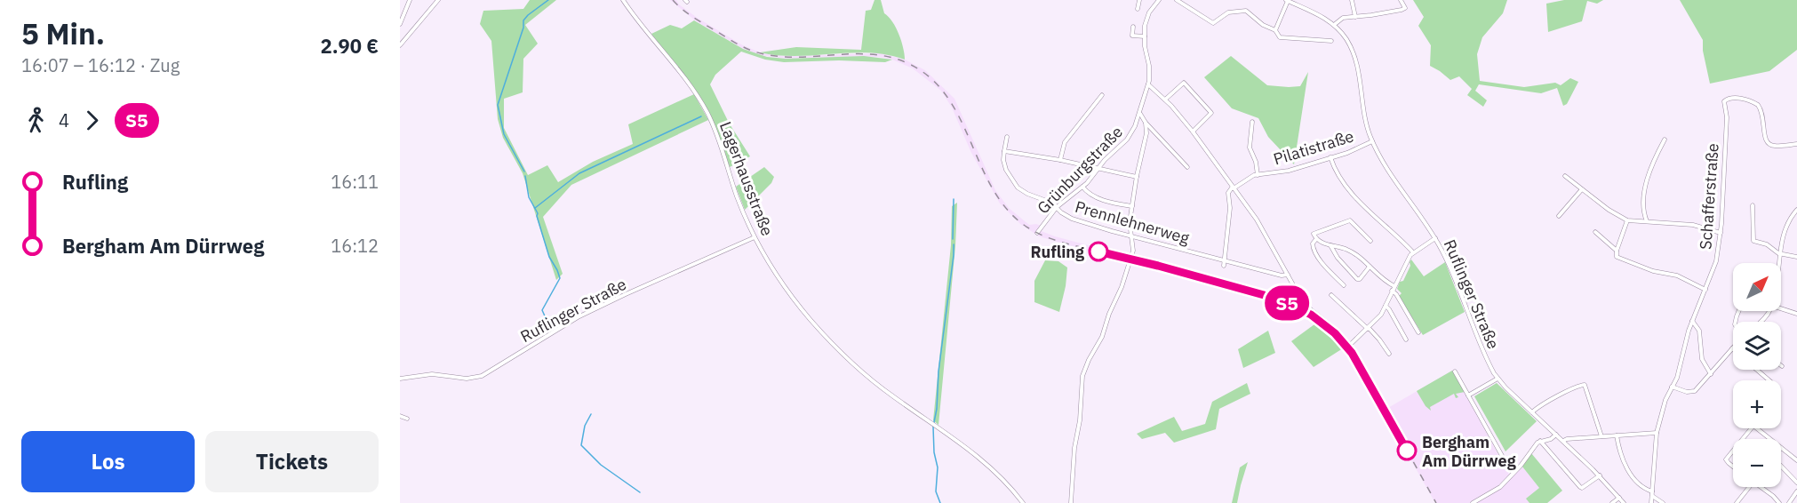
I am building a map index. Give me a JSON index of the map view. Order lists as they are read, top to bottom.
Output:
{
  "streets": {
    "street": [
      "Pilatistraße",
      "Grünburgstraße",
      "Lagerhausstraße",
      "Schafferstraße",
      "Prennlehnerweg",
      "Ruflinger Straße"
    ]
  },
  "crossings": [
    ["Pilatistraße", "Ruflinger Straße"],
    ["Grünburgstraße", "Prennlehnerweg"],
    ["Lagerhausstraße", "Ruflinger Straße"]
  ],
  "places": ["Rufling", "Bergham Am Dürrweg"],
  "north": "top right",
  "page": {
    "heading": ["5 Min.", "16:07 – 16:12 · Zug", "2.90 €"],
    "on_map": "S5",
    "legs": ["4", "S5"],
    "list": [
      {
        "name": "Rufling",
        "value": "16:11"
      },
      {
        "name": "Bergham Am Dürrweg",
        "value": "16:12"
      }
    ],
    "map_buttons": ["+", "−"],
    "buttons": ["Los", "Tickets"]
  }
}
